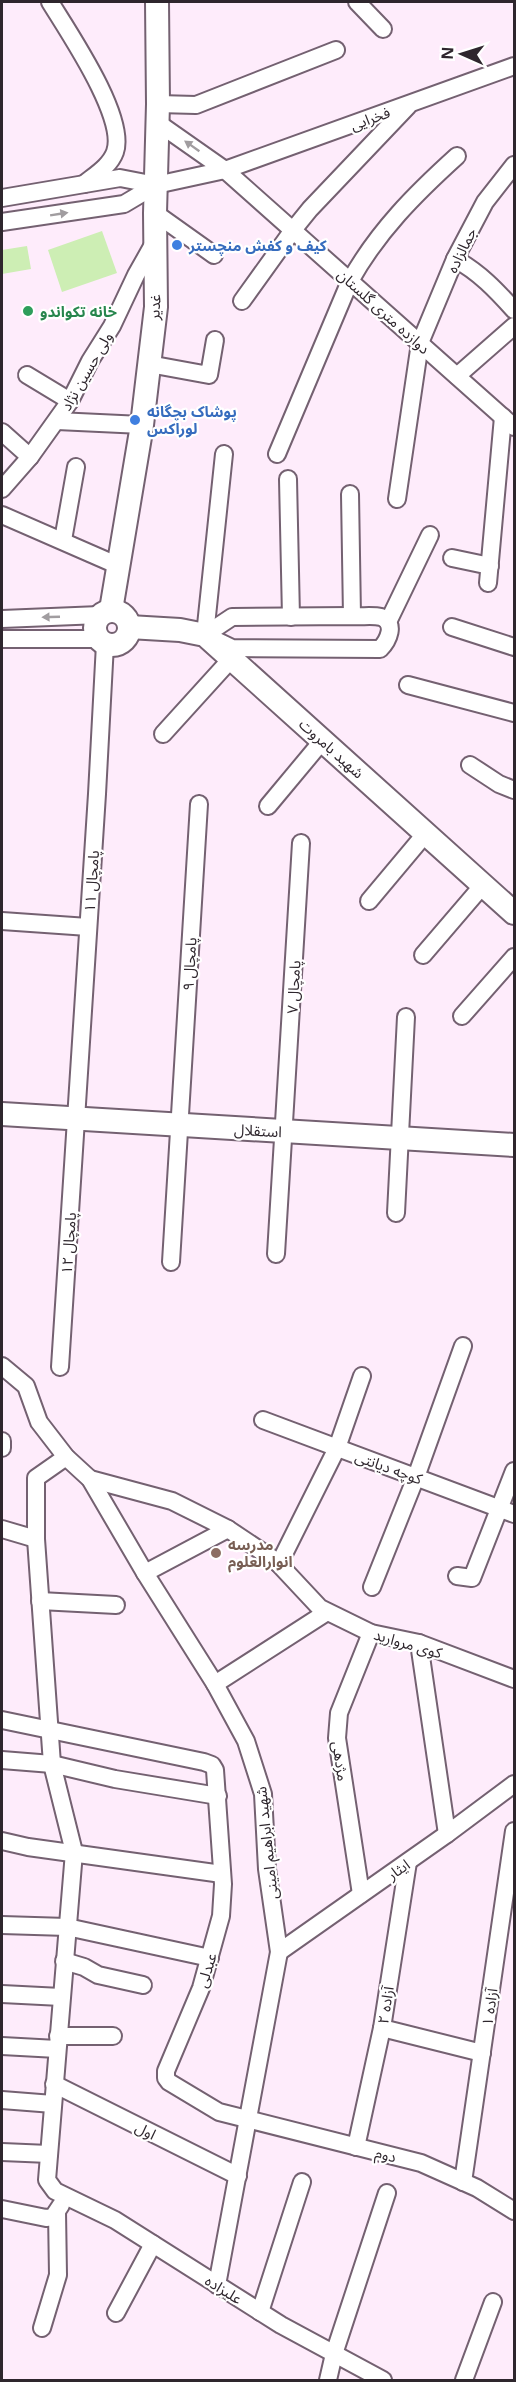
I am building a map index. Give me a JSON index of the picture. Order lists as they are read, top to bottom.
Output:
{
  "streets": {
    "main road": ["غدیر", "شهید بامروت", "استقلال"],
    "street": [
      "فخرایی",
      "جمالزاده",
      "دوازده متری گلستان",
      "ولی حسین نژاد",
      "پامچال ۱۱",
      "پامچال ۹",
      "پامچال ۷",
      "پامچال ۱۲",
      "کوچه دیانتی",
      "کوی مروارید",
      "مژدهی",
      "شهید ابراهیم امینی",
      "ایثار",
      "عبدلی",
      "آزاده ۲",
      "آزاده ۱",
      "اول",
      "دوم",
      "علیزاده"
    ]
  },
  "crossings": [
    ["فخرایی", "دوازده متری گلستان"],
    ["جمالزاده", "دوازده متری گلستان"],
    ["غدیر", "دوازده متری گلستان"],
    ["غدیر", "ولی حسین نژاد"],
    ["غدیر", "پامچال ۱۱"],
    ["پامچال ۱۱", "استقلال"],
    ["پامچال ۱۱", "پامچال ۱۲"],
    ["پامچال ۹", "استقلال"],
    ["پامچال ۷", "استقلال"],
    ["استقلال", "پامچال ۱۲"],
    ["کوی مروارید", "مژدهی"],
    ["کوی مروارید", "شهید ابراهیم امینی"],
    ["مژدهی", "ایثار"],
    ["شهید ابراهیم امینی", "ایثار"],
    ["شهید ابراهیم امینی", "عبدلی"],
    ["شهید ابراهیم امینی", "اول"],
    ["شهید ابراهیم امینی", "دوم"],
    ["شهید ابراهیم امینی", "علیزاده"],
    ["ایثار", "آزاده ۲"],
    ["عبدلی", "دوم"],
    ["آزاده ۲", "دوم"],
    ["آزاده ۱", "دوم"]
  ],
  "places": [
    "کیف و کفش منچستر",
    "خانه تکواندو",
    "پوشاک بچگانه لوراکس",
    "مدرسه انوارالعلوم"
  ],
  "north": "left"
}
